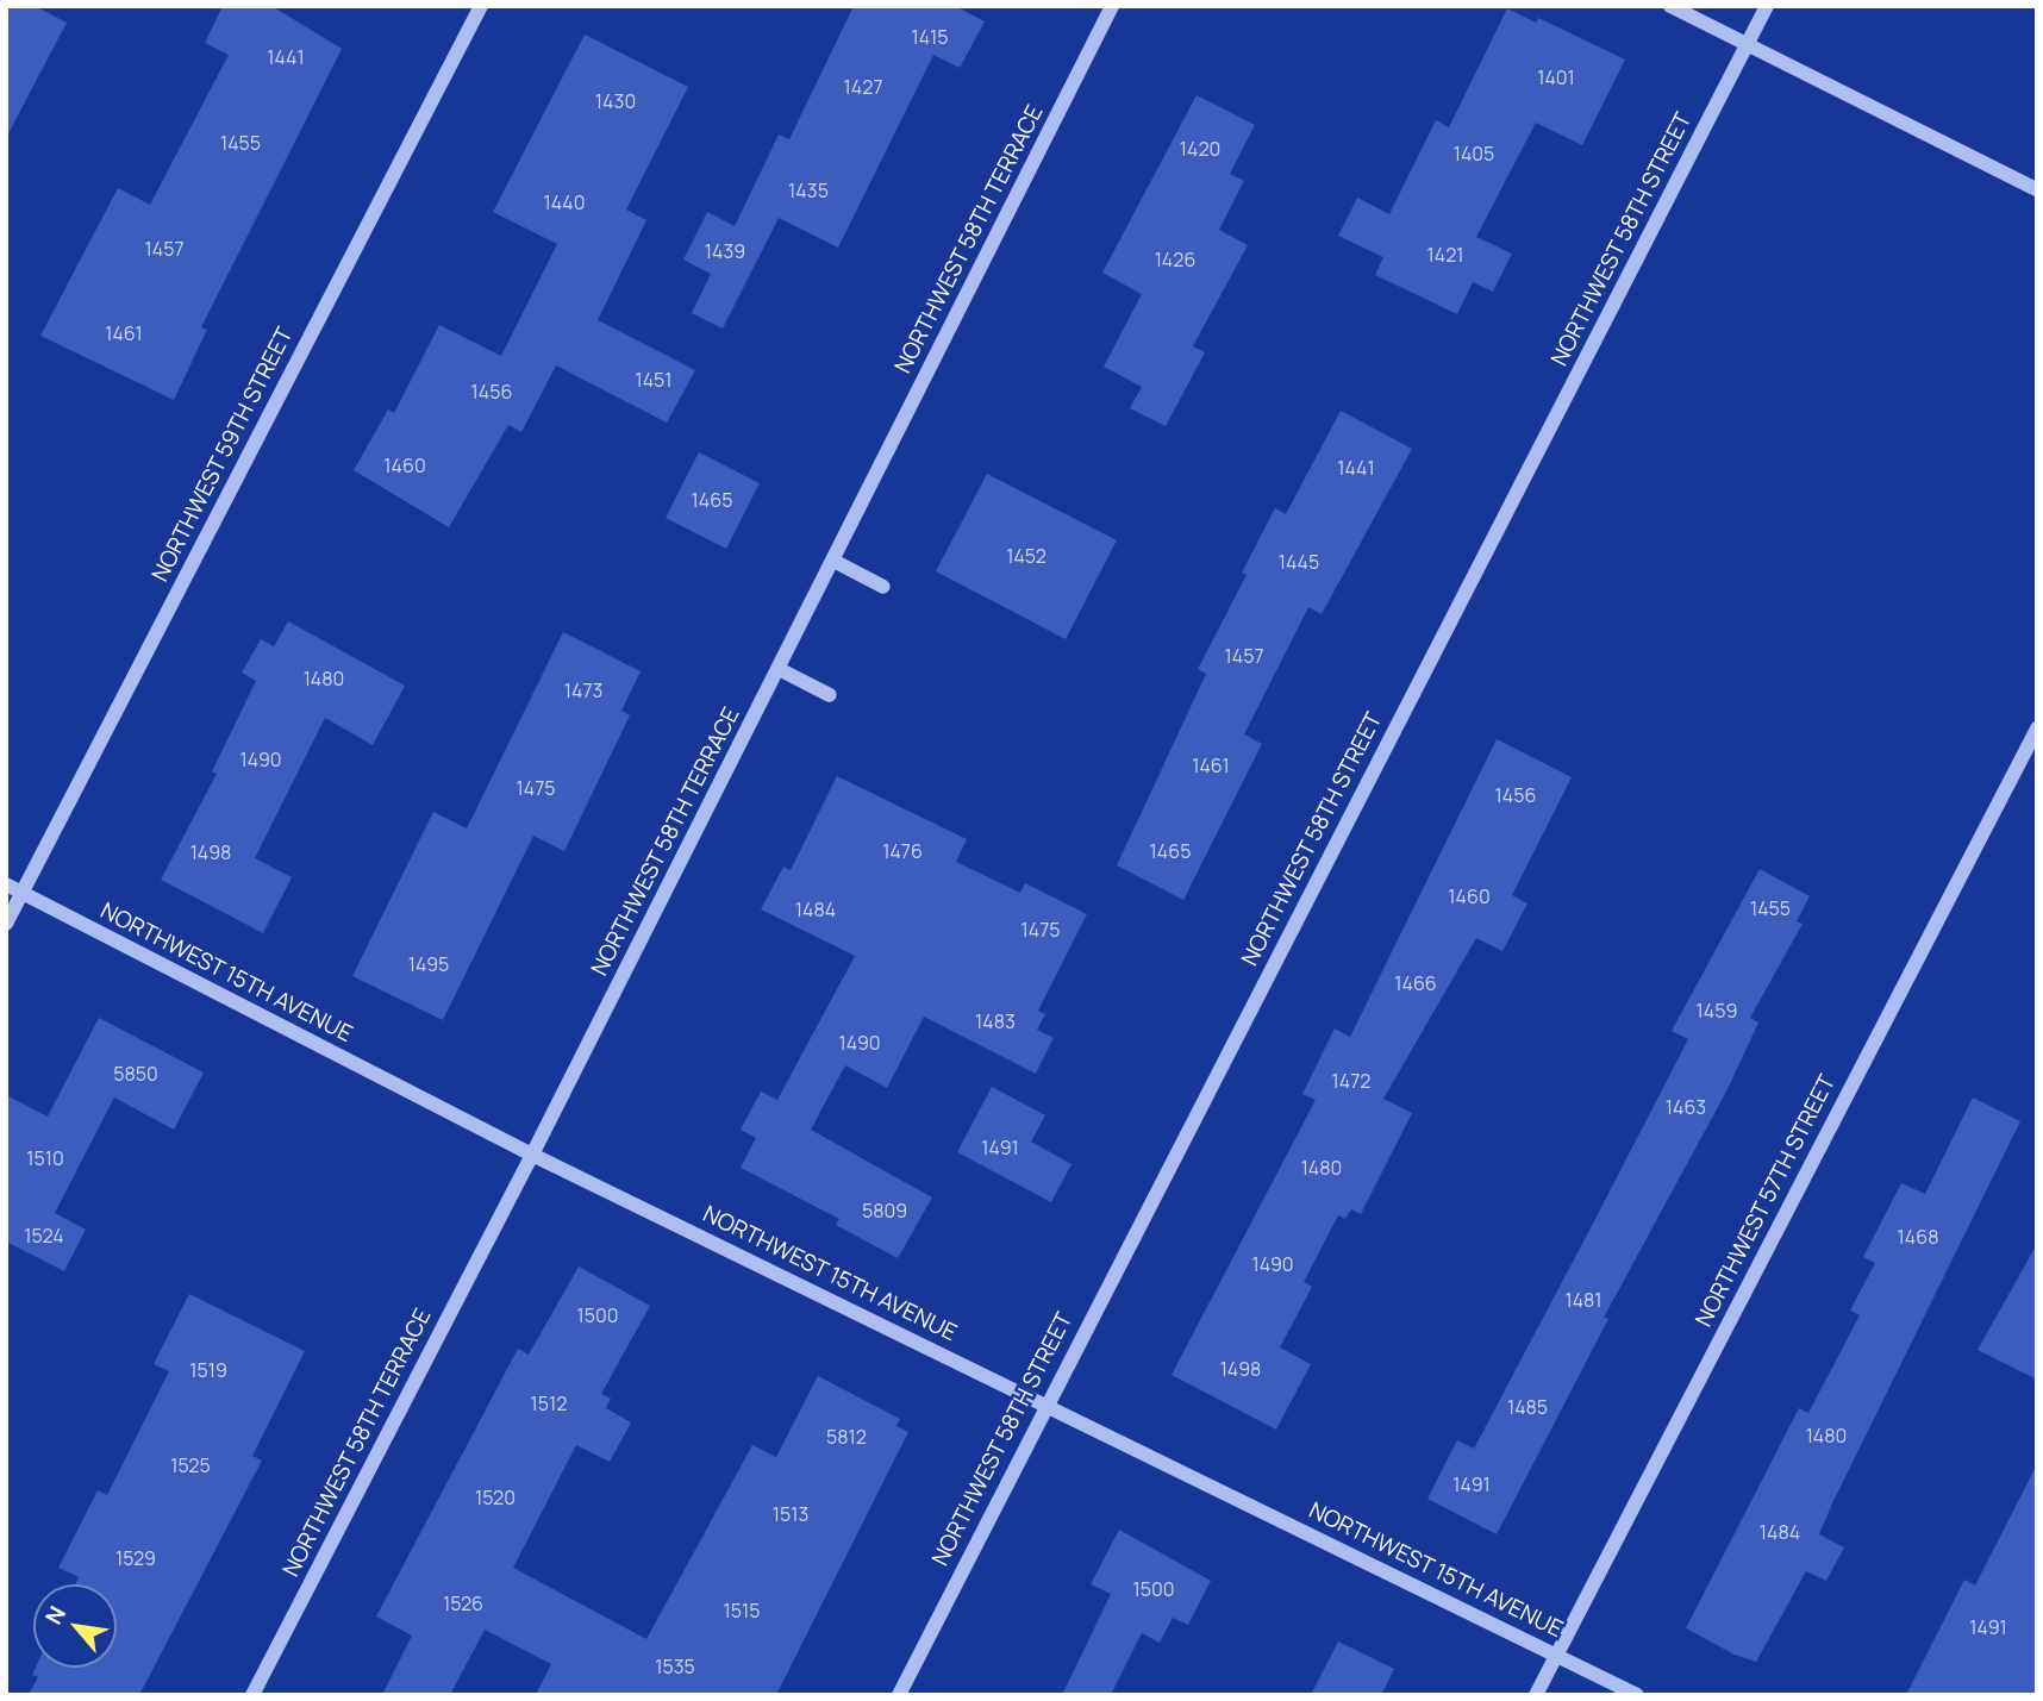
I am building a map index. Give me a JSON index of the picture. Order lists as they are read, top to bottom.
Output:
{
  "streets": {
    "street": [
      "NORTHWEST 58TH TERRACE",
      "NORTHWEST 58TH STREET",
      "NORTHWEST 59TH STREET",
      "NORTHWEST 15TH AVENUE",
      "NORTHWEST 57TH STREET"
    ]
  },
  "crossings": [
    ["NORTHWEST 58TH TERRACE", "NORTHWEST 15TH AVENUE"],
    ["NORTHWEST 58TH STREET", "NORTHWEST 15TH AVENUE"],
    ["NORTHWEST 59TH STREET", "NORTHWEST 15TH AVENUE"],
    ["NORTHWEST 15TH AVENUE", "NORTHWEST 57TH STREET"]
  ],
  "house_numbers": [
    "1415",
    "1441",
    "1401",
    "1427",
    "1430",
    "1455",
    "1420",
    "1405",
    "1435",
    "1440",
    "1457",
    "1439",
    "1421",
    "1426",
    "1461",
    "1451",
    "1456",
    "1460",
    "1441",
    "1465",
    "1452",
    "1445",
    "1457",
    "1480",
    "1473",
    "1490",
    "1461",
    "1475",
    "1456",
    "1476",
    "1465",
    "1498",
    "1460",
    "1455",
    "1484",
    "1475",
    "1495",
    "1466",
    "1459",
    "1483",
    "1490",
    "5850",
    "1472",
    "1463",
    "1491",
    "1510",
    "1480",
    "5809",
    "1524",
    "1468",
    "1490",
    "1481",
    "1500",
    "1498",
    "1519",
    "1512",
    "1485",
    "1480",
    "5812",
    "1525",
    "1491",
    "1520",
    "1513",
    "1484",
    "1529",
    "1500",
    "1526",
    "1515",
    "1491",
    "1535"
  ],
  "north": "top left"
}
